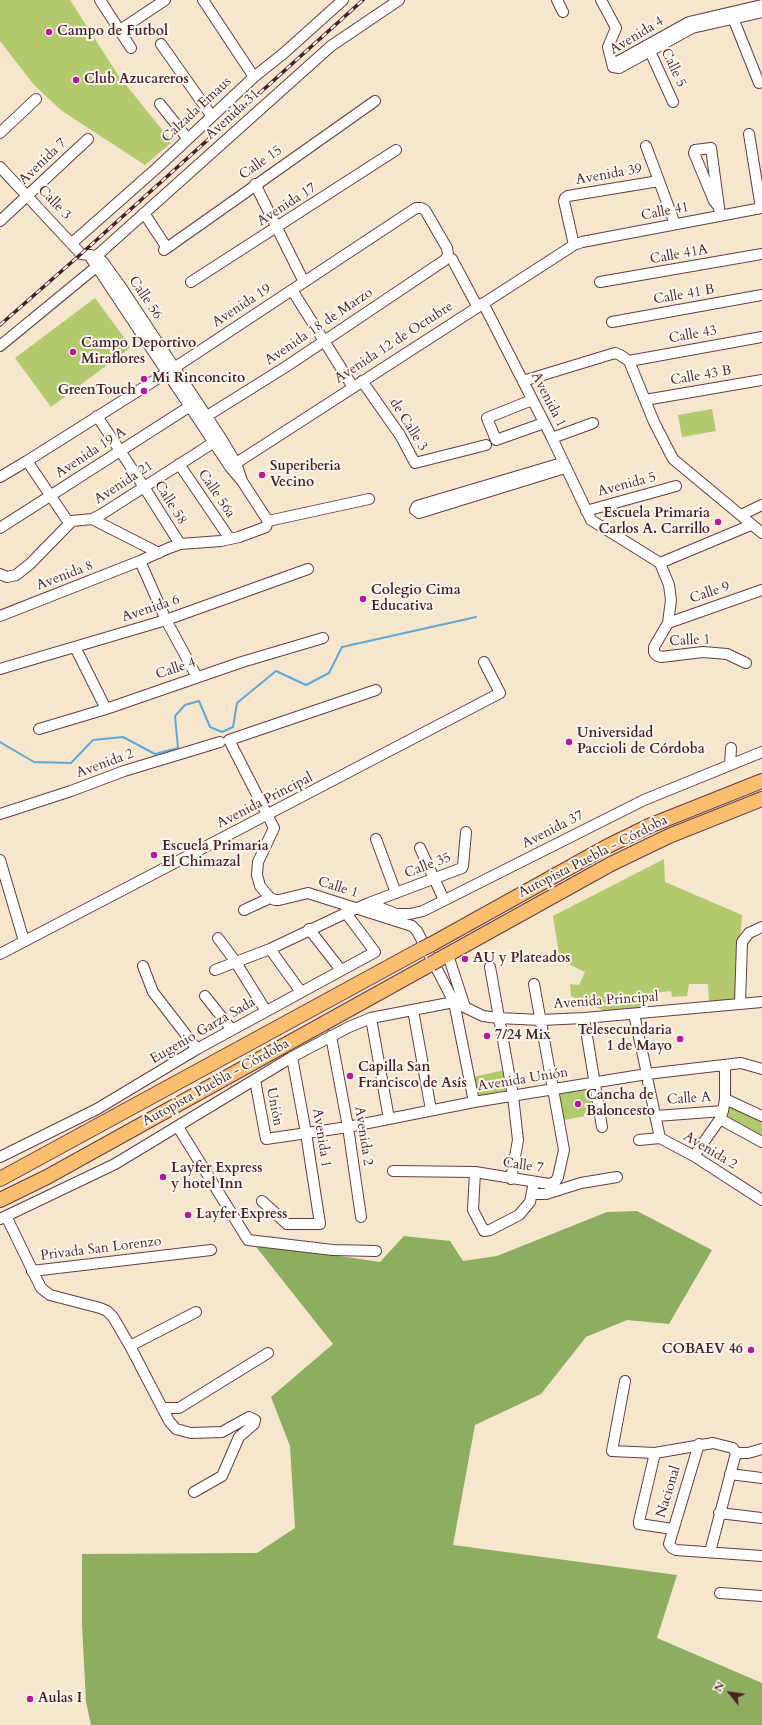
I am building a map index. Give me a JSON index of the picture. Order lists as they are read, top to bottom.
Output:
{
  "streets": {
    "highway": ["Autopista Puebla - Córdoba"],
    "street": [
      "Avenida 4",
      "Calle 5",
      "Calzada Emaus",
      "Avenida 31",
      "Avenida 7",
      "Calle 15",
      "Avenida 39",
      "Calle 3",
      "Avenida 17",
      "Calle 41",
      "Calle 41A",
      "Calle 41 B",
      "Calle 56",
      "Avenida 19",
      "Avenida 18 de Marzo",
      "Calle 43",
      "Avenida 12 de Octubre",
      "Calle 43 B",
      "Avenida 1",
      "de Calle 3",
      "Avenida 19 A",
      "Avenida 21",
      "Avenida 5",
      "Calle 56a",
      "Calle 58",
      "Avenida 8",
      "Calle 9",
      "Avenida 6",
      "Calle 1",
      "Calle 4",
      "Avenida 2",
      "Avenida Principal",
      "Avenida 37",
      "Calle 35",
      "Eugenio Garza Sada",
      "Avenida Unión",
      "Calle A",
      "Unión",
      "Calle 7",
      "Privada San Lorenzo",
      "Nacional"
    ]
  },
  "crossings": [
    ["Avenida 4", "Calle 5"],
    ["Calzada Emaus", "Calle 3"],
    ["Avenida 31", "Calle 15"],
    ["Avenida 31", "Calle 3"],
    ["Avenida 31", "Calle 56"],
    ["Avenida 7", "Calle 3"],
    ["Avenida 39", "Calle 41"],
    ["Avenida 39", "Avenida 12 de Octubre"],
    ["Calle 3", "Calle 56"],
    ["Calle 41", "Avenida 12 de Octubre"],
    ["Calle 56", "Avenida 19"],
    ["Calle 56", "Avenida 18 de Marzo"],
    ["Calle 56", "Avenida 12 de Octubre"],
    ["Calle 56", "Avenida 19 A"],
    ["Calle 56", "Avenida 21"],
    ["Calle 56", "Avenida 8"],
    ["Avenida 19", "Avenida 18 de Marzo"],
    ["Avenida 19", "Avenida 1"],
    ["Avenida 19", "Calle 58"],
    ["Avenida 18 de Marzo", "Avenida 1"],
    ["Avenida 12 de Octubre", "Avenida 1"],
    ["Avenida 12 de Octubre", "de Calle 3"],
    ["Avenida 1", "Avenida 5"],
    ["Avenida 1", "Avenida Unión"],
    ["Avenida 19 A", "Calle 58"],
    ["Avenida 21", "Calle 56a"],
    ["Avenida 21", "Calle 58"],
    ["Calle 56a", "Avenida 8"],
    ["Calle 58", "Avenida 8"],
    ["Calle 9", "Calle 1"],
    ["Calle 1", "Avenida Principal"],
    ["Calle 1", "Avenida Unión"],
    ["Avenida 2", "Avenida Unión"],
    ["Avenida 37", "Calle 35"],
    ["Avenida Unión", "Unión"],
    ["Avenida Unión", "Calle 7"]
  ],
  "places": [
    "Campo de Futbol",
    "Club Azucareros",
    "Campo Deportivo Miraflores",
    "Mi Rinconcito",
    "GreenTouch",
    "Superiberia Vecino",
    "Escuela Primaria Carlos A. Carrillo",
    "Colegio Cima Educativa",
    "Universidad Paccioli de Córdoba",
    "Escuela Primaria El Chimazal",
    "AU y Plateados",
    "7/24 Mix",
    "Telesecundaria 1 de Mayo",
    "Capilla San Francisco de Asís",
    "Cancha de Baloncesto",
    "Layfer Express y hotel Inn",
    "Layfer Express",
    "COBAEV 46",
    "Aulas I"
  ],
  "north": "top left"
}
